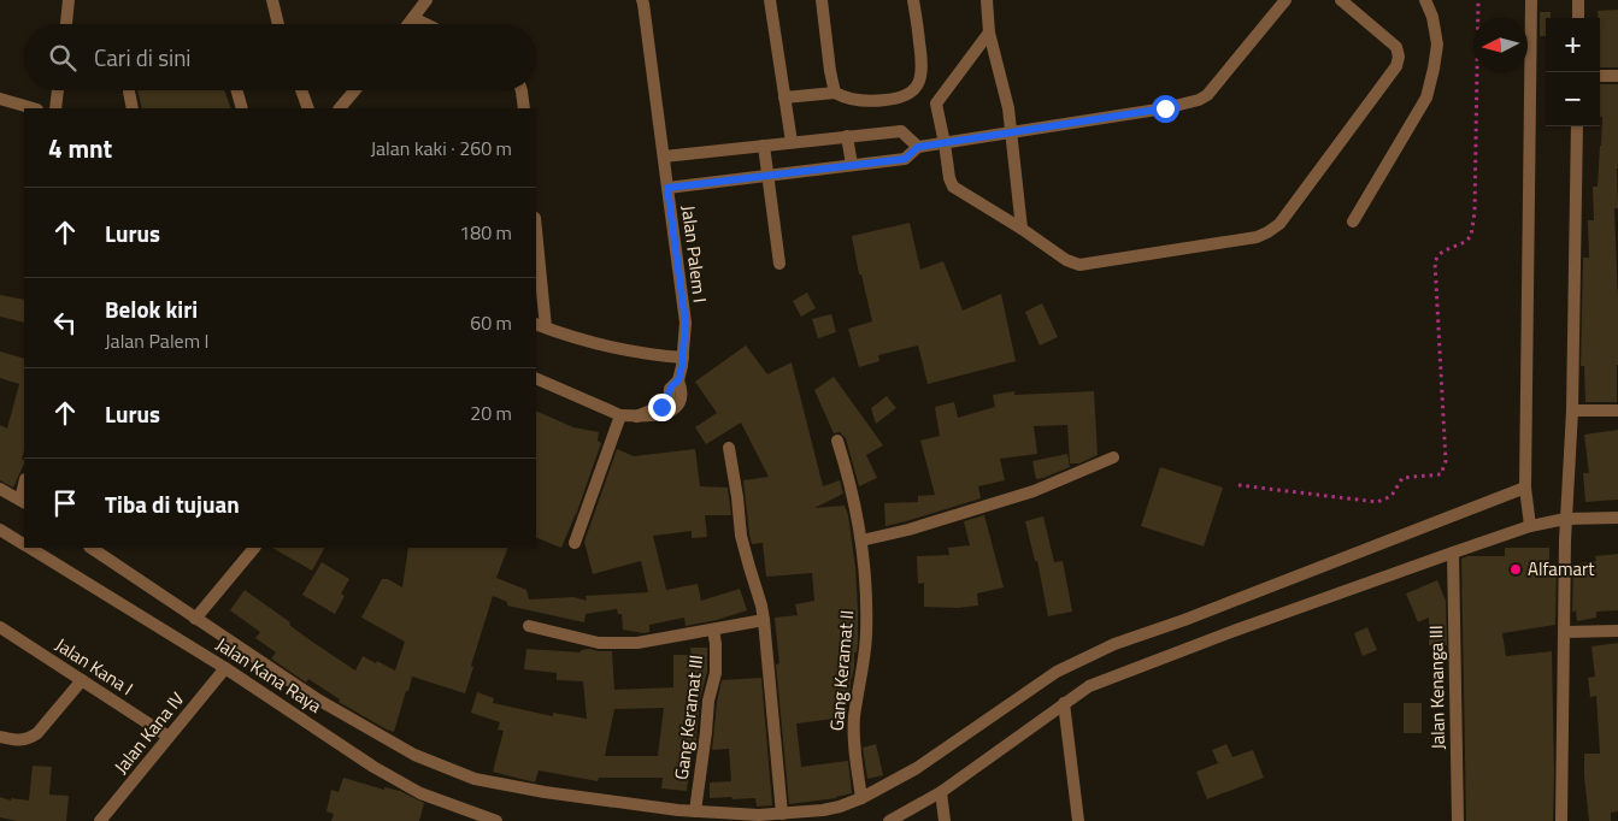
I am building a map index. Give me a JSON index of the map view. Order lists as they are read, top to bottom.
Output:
{
  "streets": {
    "street": [
      "Jalan Palem I",
      "Jalan Kana I",
      "Gang Keramat II",
      "Jalan Kana Raya",
      "Jalan Kenanga III",
      "Gang Keramat III",
      "Jalan Kana IV"
    ]
  },
  "crossings": [
    ["Jalan Kana I", "Jalan Kana IV"],
    ["Jalan Kana Raya", "Jalan Kana IV"]
  ],
  "places": ["Alfamart"],
  "north": "left",
  "page": {
    "map_buttons": ["+", "−"],
    "search": "Cari di sini",
    "heading": ["4 mnt", "Jalan kaki · 260 m"],
    "list": [
      ["Lurus", "180 m"],
      ["Belok kiri", "Jalan Palem I", "60 m"],
      ["Lurus", "20 m"],
      "Tiba di tujuan"
    ]
  }
}
